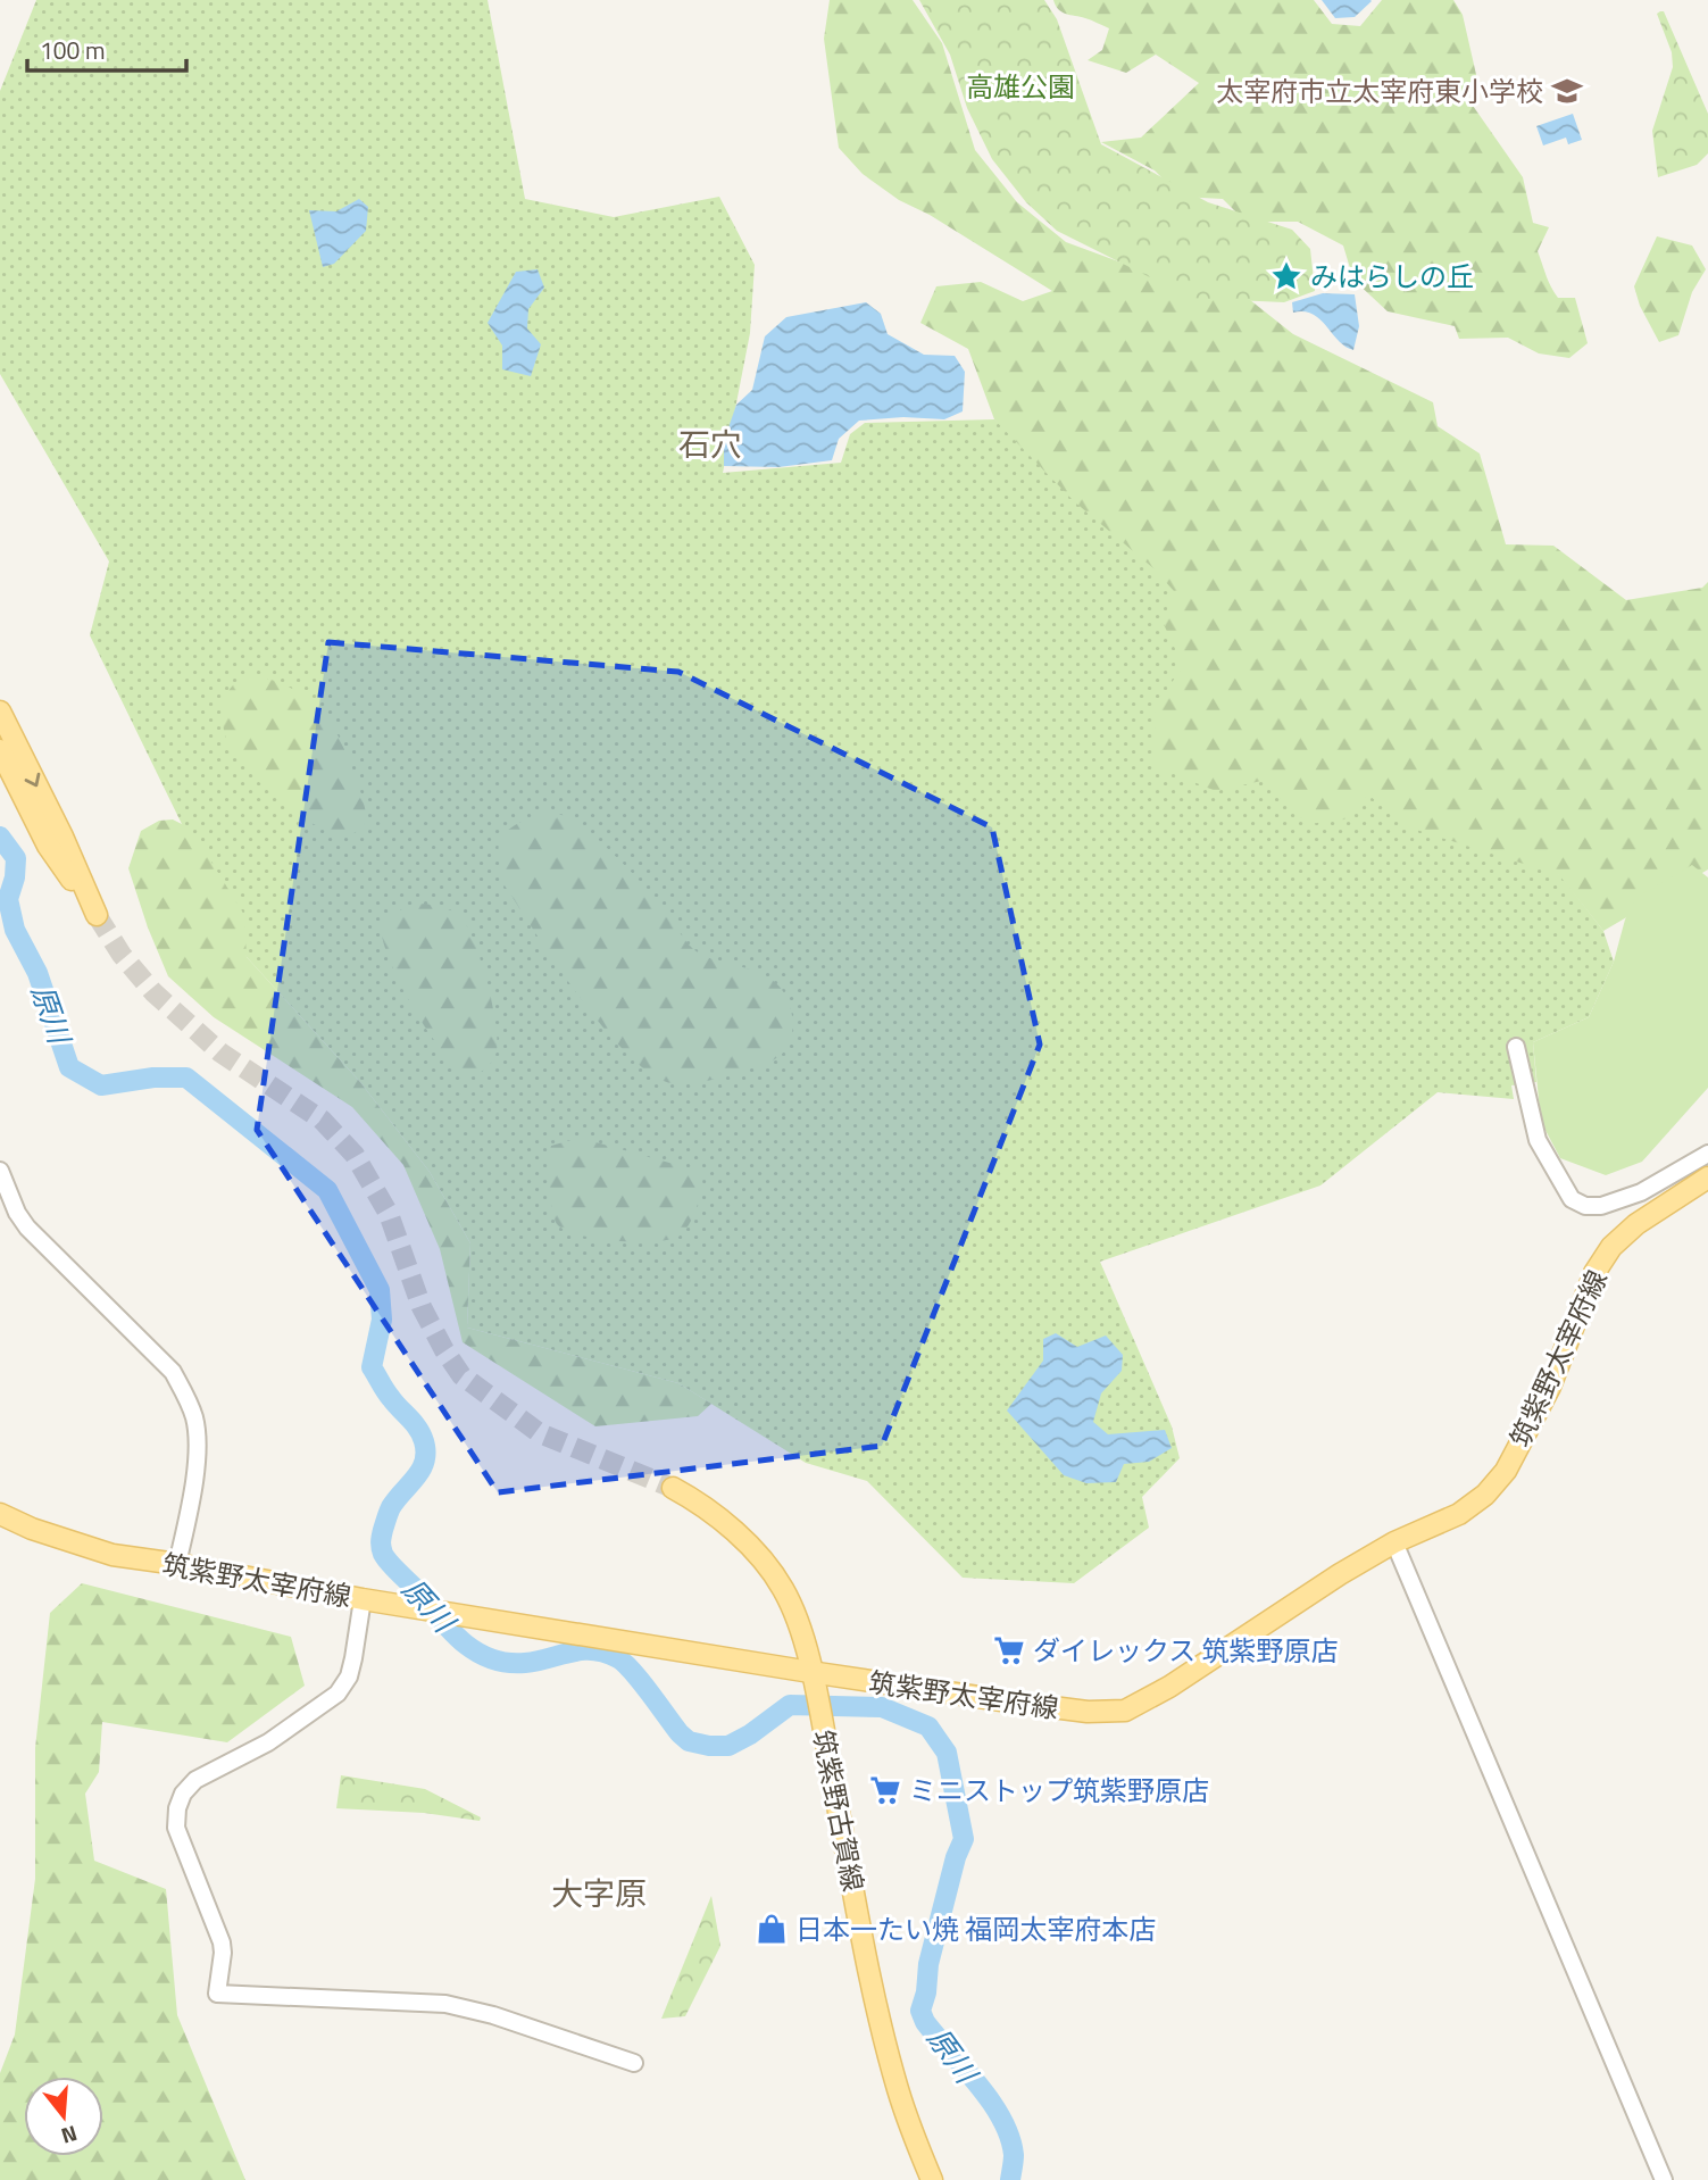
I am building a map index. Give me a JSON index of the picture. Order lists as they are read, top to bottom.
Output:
{
  "streets": {
    "main road": ["筑紫野太宰府線", "筑紫野古賀線"]
  },
  "crossings": [
    ["筑紫野太宰府線", "筑紫野古賀線"]
  ],
  "districts": ["石穴", "大字原"],
  "water": ["原川"],
  "parks": ["高雄公園"],
  "places": {
    "school or university": ["太宰府市立太宰府東小学校"],
    "place": ["みはらしの丘"],
    "supermarket": ["ダイレックス 筑紫野原店", "ミニストップ筑紫野原店"],
    "shop": ["日本一たい焼 福岡太宰府本店"]
  },
  "scale_bar": "100 m",
  "north": "bottom"
}
